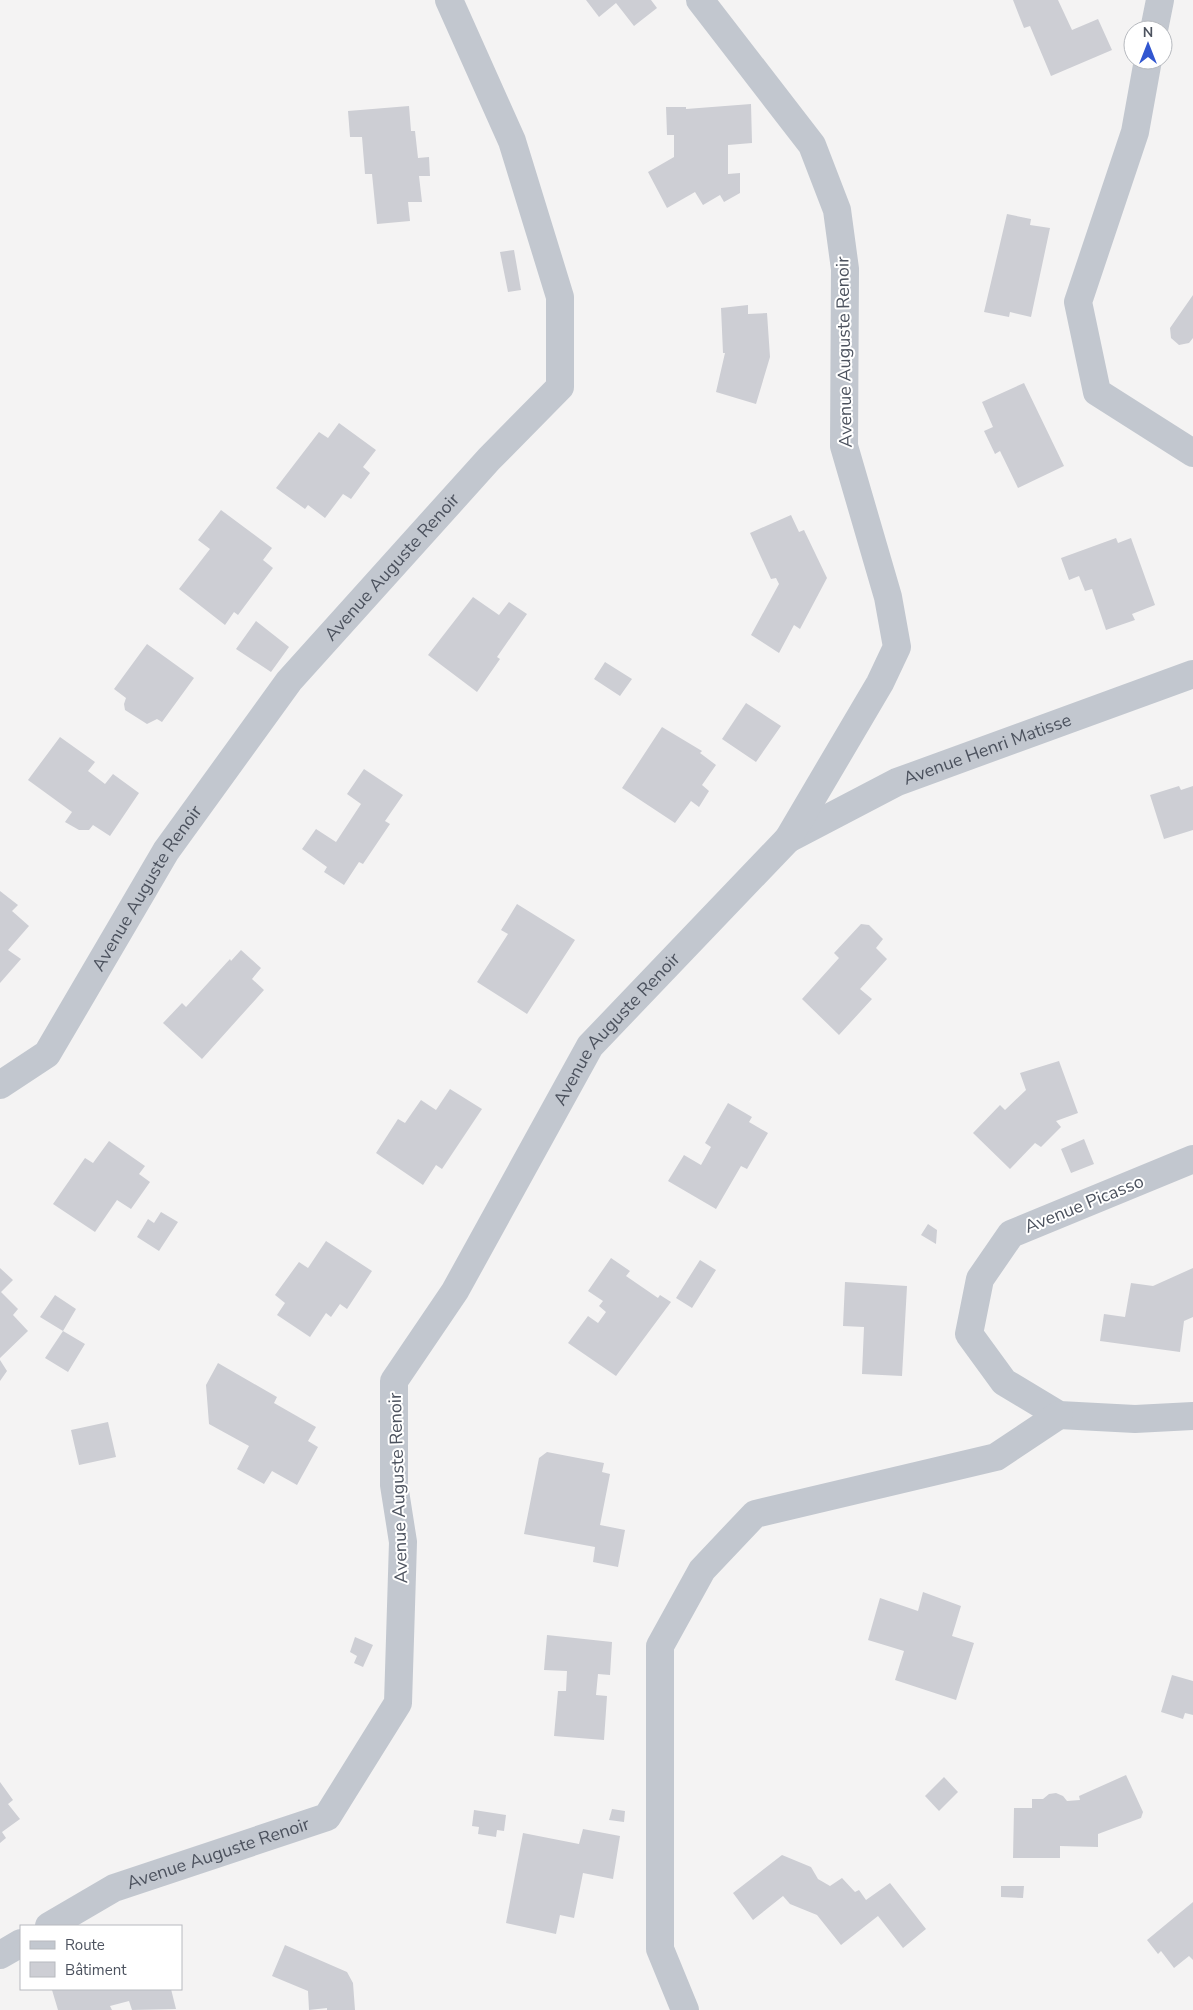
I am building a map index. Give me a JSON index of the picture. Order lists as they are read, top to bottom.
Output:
{
  "streets": {
    "street": ["Avenue Auguste Renoir", "Avenue Henri Matisse", "Avenue Picasso"]
  },
  "crossings": [
    ["Avenue Auguste Renoir", "Avenue Henri Matisse"]
  ],
  "legend": ["Route", "Bâtiment"],
  "north": "top"
}
